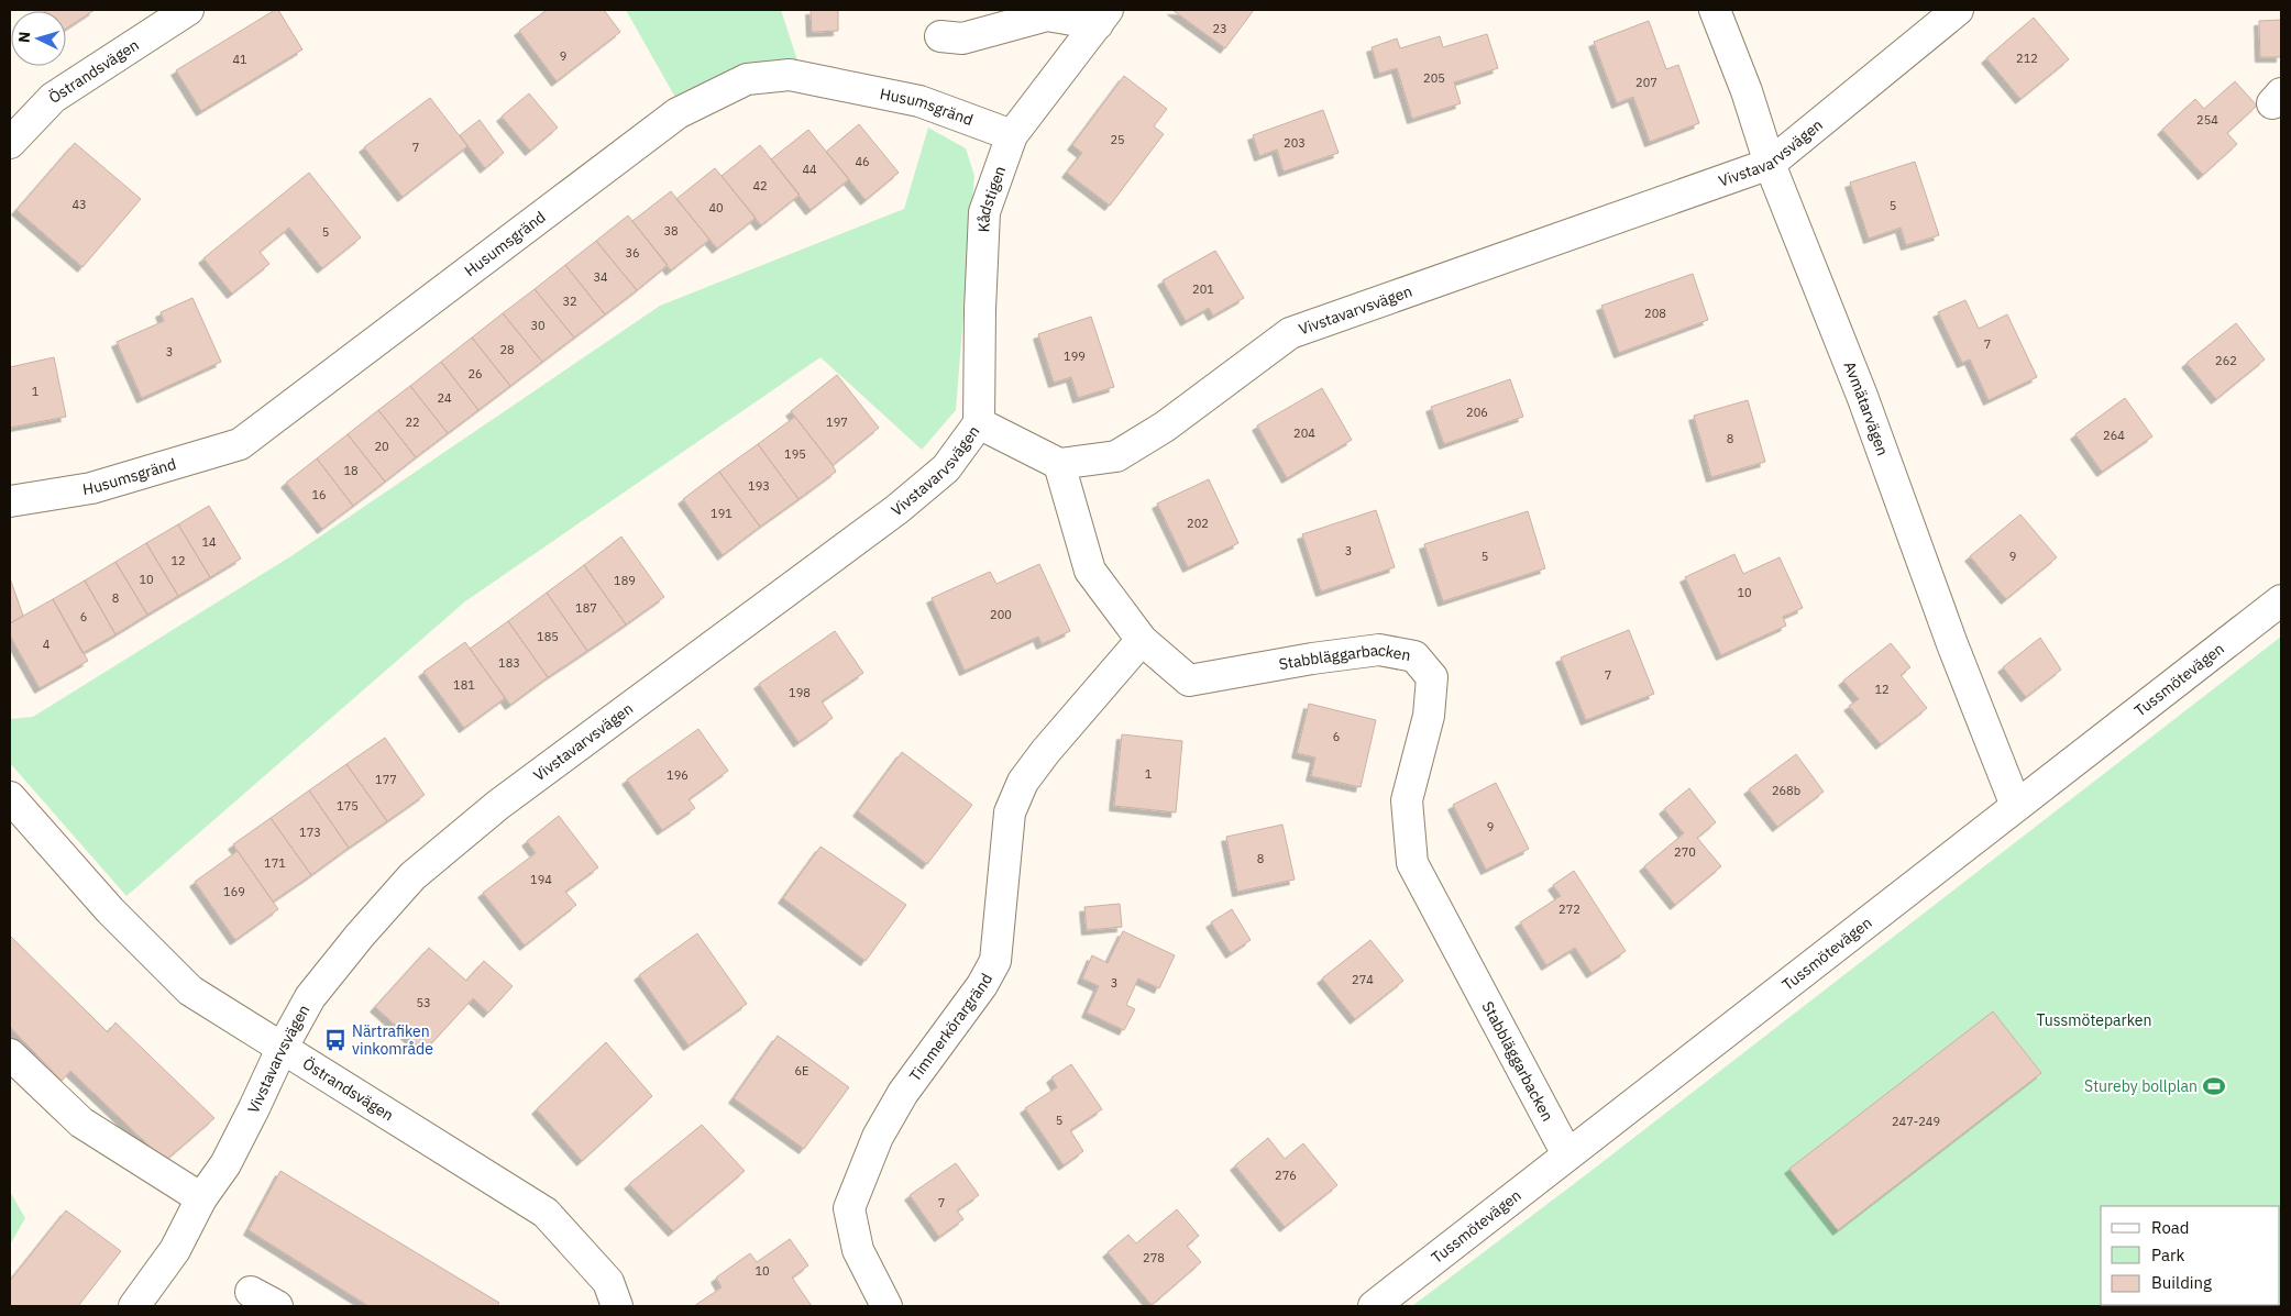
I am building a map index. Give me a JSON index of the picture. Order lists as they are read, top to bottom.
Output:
{
  "streets": {
    "street": [
      "Östrandsvägen",
      "Husumsgränd",
      "Vivstavarvsvägen",
      "Kådstigen",
      "Avmätarvägen",
      "Stabbläggarbacken",
      "Tussmötevägen",
      "Timmerkörargränd"
    ]
  },
  "crossings": [
    ["Östrandsvägen", "Vivstavarvsvägen"],
    ["Husumsgränd", "Kådstigen"],
    ["Vivstavarvsvägen", "Kådstigen"],
    ["Vivstavarvsvägen", "Avmätarvägen"],
    ["Vivstavarvsvägen", "Stabbläggarbacken"],
    ["Avmätarvägen", "Tussmötevägen"],
    ["Stabbläggarbacken", "Tussmötevägen"],
    ["Stabbläggarbacken", "Timmerkörargränd"]
  ],
  "parks": ["Tussmöteparken"],
  "places": {
    "bus stop": ["Närtrafiken vinkområde"],
    "sports": ["Stureby bollplan"]
  },
  "house_numbers": [
    "23",
    "9",
    "212",
    "41",
    "205",
    "207",
    "254",
    "25",
    "203",
    "7",
    "46",
    "44",
    "42",
    "43",
    "5",
    "40",
    "38",
    "5",
    "36",
    "34",
    "201",
    "32",
    "208",
    "30",
    "7",
    "28",
    "3",
    "199",
    "262",
    "26",
    "1",
    "24",
    "206",
    "22",
    "197",
    "204",
    "264",
    "8",
    "20",
    "195",
    "18",
    "193",
    "16",
    "191",
    "202",
    "14",
    "3",
    "5",
    "9",
    "12",
    "10",
    "189",
    "10",
    "8",
    "187",
    "200",
    "6",
    "185",
    "4",
    "183",
    "7",
    "181",
    "12",
    "198",
    "6",
    "1",
    "196",
    "177",
    "268b",
    "175",
    "9",
    "173",
    "270",
    "8",
    "171",
    "194",
    "169",
    "272",
    "274",
    "3",
    "53",
    "6E",
    "5",
    "247-249",
    "276",
    "7",
    "278",
    "10"
  ],
  "legend": ["Road", "Park", "Building"],
  "north": "left"
}
